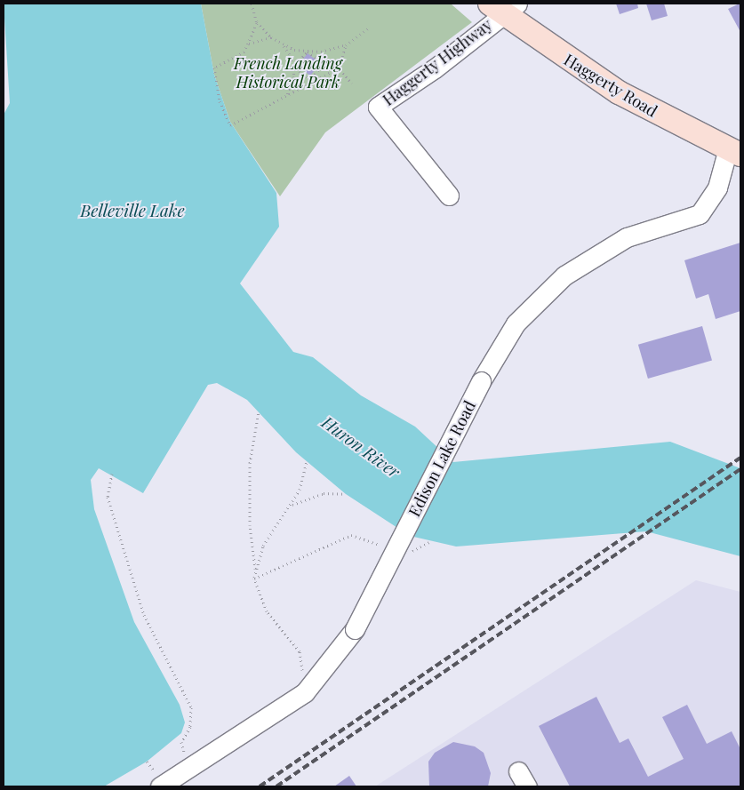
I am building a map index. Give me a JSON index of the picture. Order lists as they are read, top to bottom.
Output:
{
  "streets": {
    "main road": ["Haggerty Road"],
    "street": ["Haggerty Highway", "Edison Lake Road"]
  },
  "crossings": [
    ["Haggerty Highway", "Haggerty Road"],
    ["Haggerty Road", "Edison Lake Road"]
  ],
  "water": ["Belleville Lake", "Huron River"],
  "parks": ["French Landing Historical Park"]
}
